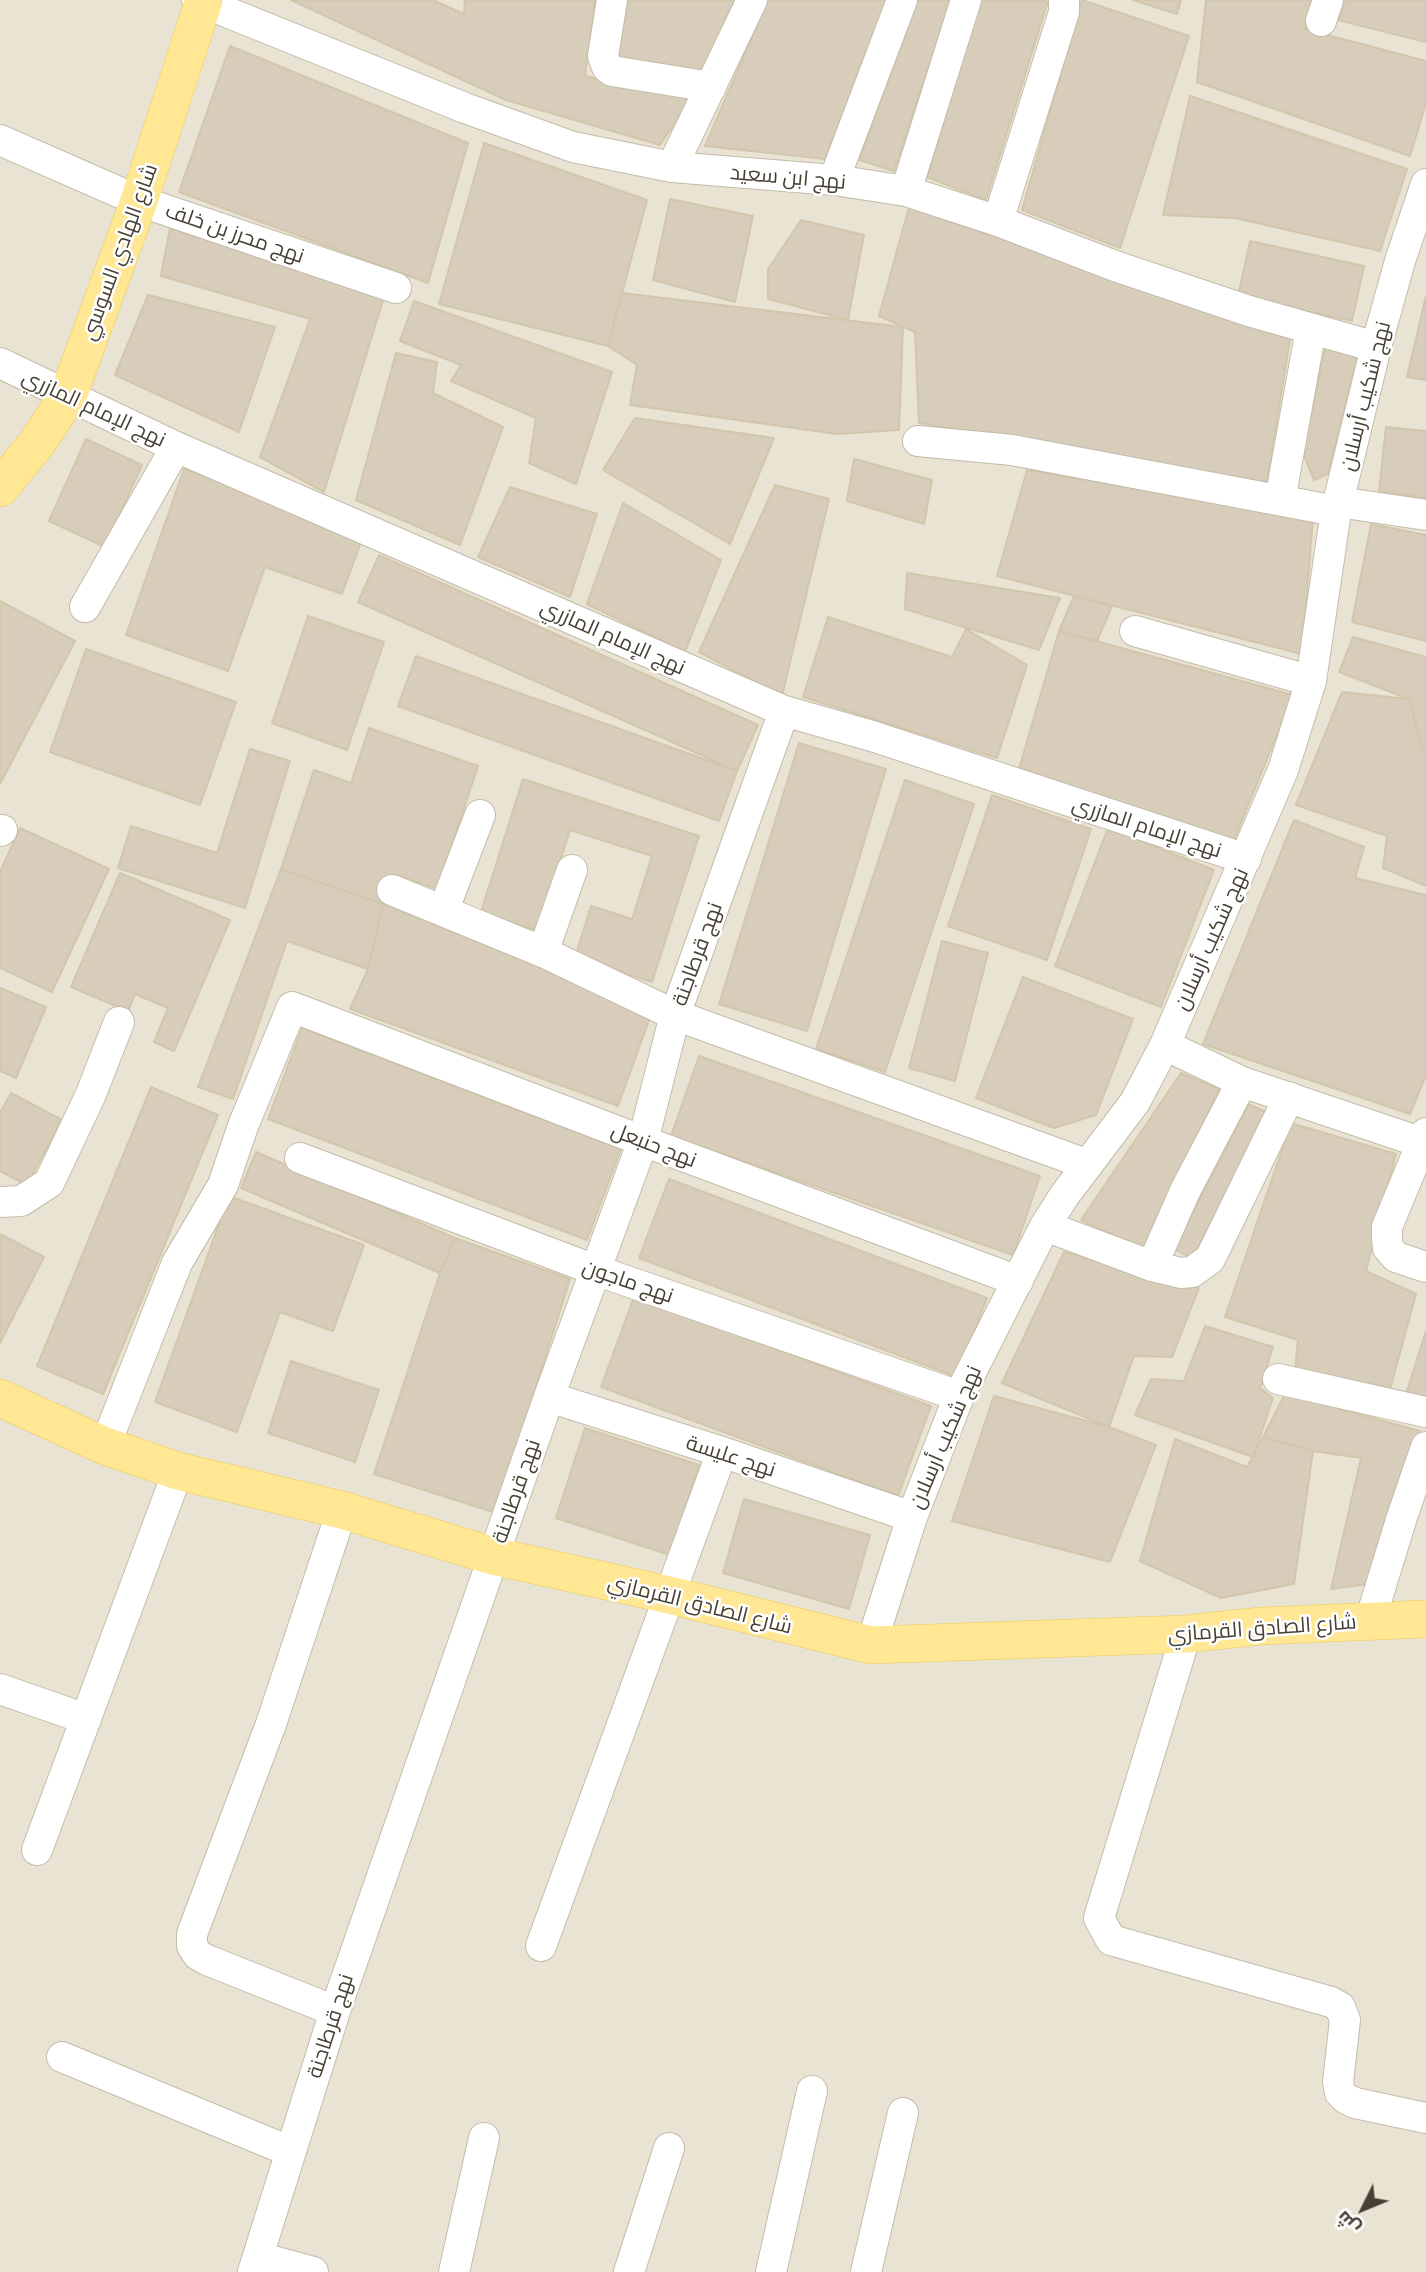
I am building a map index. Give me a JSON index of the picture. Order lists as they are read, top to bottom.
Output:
{
  "streets": {
    "main road": ["شارع الهادي السوسي", "شارع الصادق القرمازي"],
    "street": [
      "نهج ابن سعيد",
      "نهج محرز بن خلف",
      "نهج شكيب أرسلان",
      "نهج الإمام المازري",
      "نهج قرطاجنة",
      "نهج حنبعل",
      "نهج ماجون",
      "نهج عليسة"
    ]
  },
  "crossings": [
    ["نهج ابن سعيد", "شارع الهادي السوسي"],
    ["نهج ابن سعيد", "نهج شكيب أرسلان"],
    ["نهج محرز بن خلف", "شارع الهادي السوسي"],
    ["شارع الهادي السوسي", "نهج الإمام المازري"],
    ["نهج شكيب أرسلان", "نهج الإمام المازري"],
    ["نهج شكيب أرسلان", "نهج حنبعل"],
    ["نهج شكيب أرسلان", "نهج ماجون"],
    ["نهج شكيب أرسلان", "نهج عليسة"],
    ["نهج شكيب أرسلان", "شارع الصادق القرمازي"],
    ["نهج الإمام المازري", "نهج قرطاجنة"],
    ["نهج قرطاجنة", "نهج حنبعل"],
    ["نهج قرطاجنة", "نهج ماجون"],
    ["نهج قرطاجنة", "نهج عليسة"],
    ["نهج قرطاجنة", "شارع الصادق القرمازي"],
    ["نهج حنبعل", "شارع الصادق القرمازي"]
  ],
  "north": "bottom left"
}
